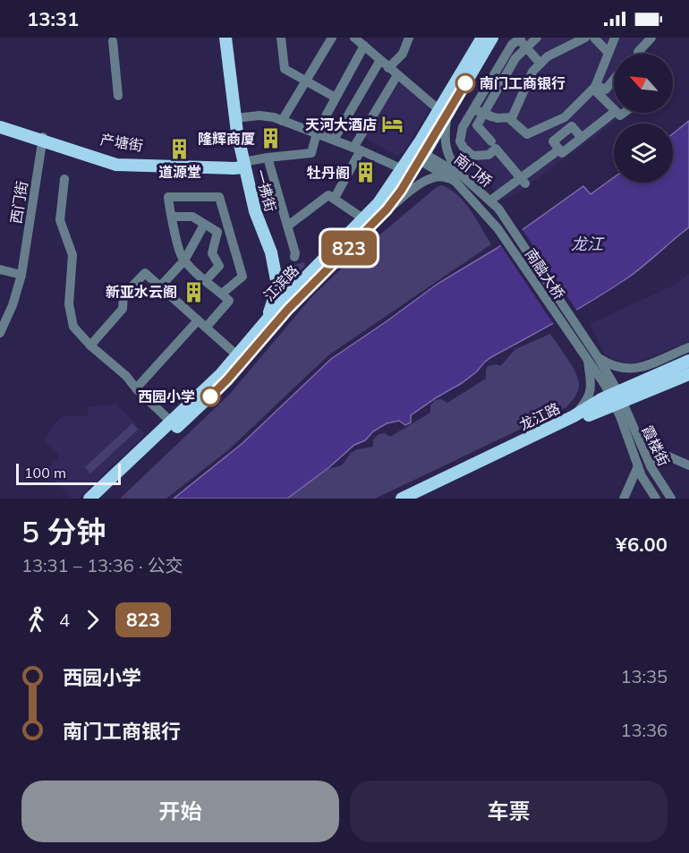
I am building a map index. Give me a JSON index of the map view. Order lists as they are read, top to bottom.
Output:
{
  "streets": {
    "main road": [
      "产塘街",
      "一拂街",
      "江滨路",
      "龙江路"
    ],
    "street": [
      "南门桥",
      "西门街",
      "南融大桥",
      "霞楼街"
    ]
  },
  "crossings": [
    ["产塘街", "一拂街"],
    ["产塘街", "西门街"],
    ["南门桥", "南融大桥"],
    ["南门桥", "江滨路"],
    ["一拂街", "江滨路"],
    ["龙江路", "霞楼街"]
  ],
  "water": ["龙江"],
  "places": {
    "other": ["南门工商银行", "西园小学"],
    "hotel": ["天河大酒店"],
    "building": [
      "隆辉商厦",
      "道源堂",
      "牡丹阁",
      "新亚水云阁"
    ]
  },
  "lines": ["bus line 823"],
  "scale_bar": "100 m",
  "north": "top left",
  "page": {
    "status": "13:31",
    "on_map": "823",
    "scale": "100 m",
    "heading": ["5 分钟", "13:31 – 13:36 · 公交", "¥6.00"],
    "legs": ["4", "823"],
    "list": [
      {
        "name": "西园小学",
        "value": "13:35"
      },
      {
        "name": "南门工商银行",
        "value": "13:36"
      }
    ],
    "buttons": ["开始", "车票"]
  }
}
